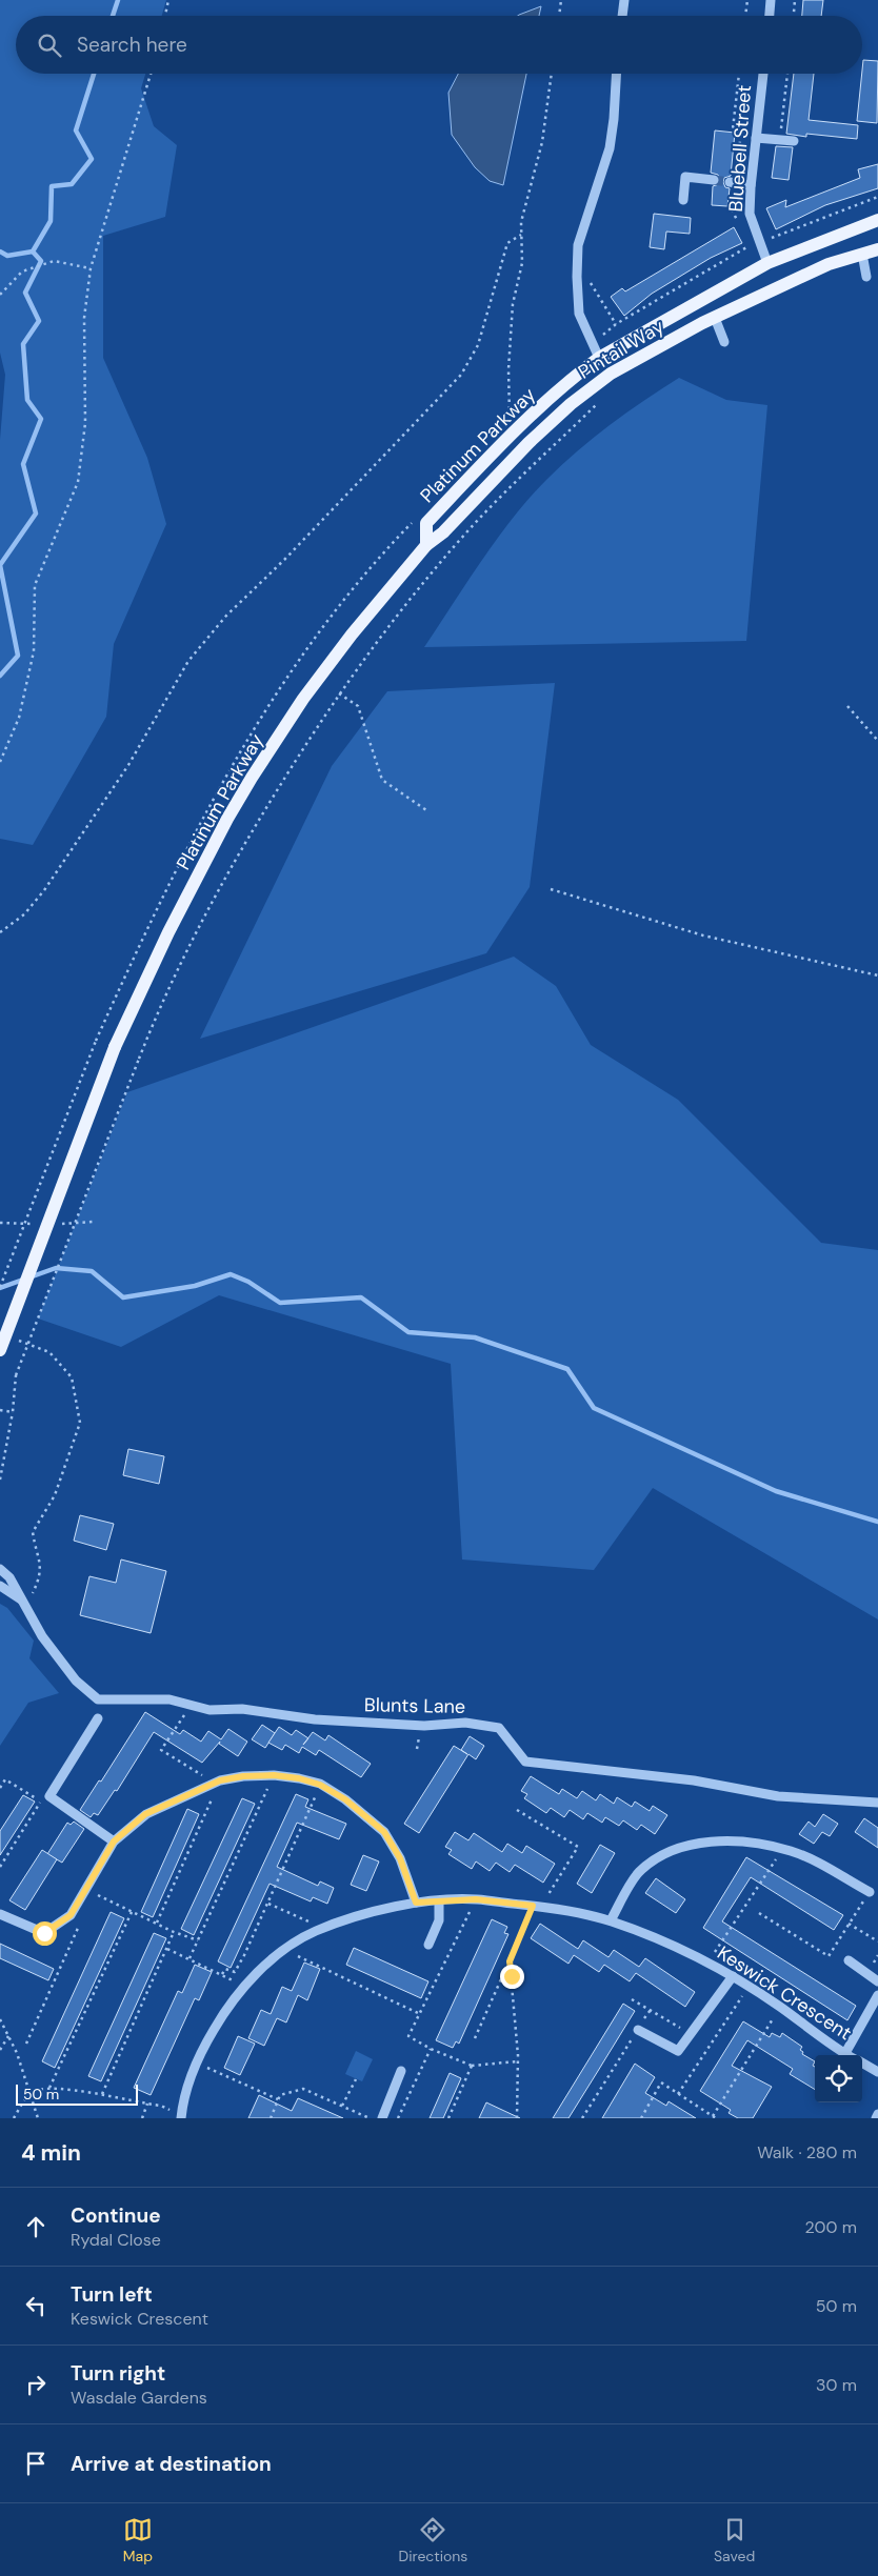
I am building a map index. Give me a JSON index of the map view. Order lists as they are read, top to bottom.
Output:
{
  "streets": {
    "main road": ["Pintail Way", "Platinum Parkway"],
    "street": ["Bluebell Street", "Blunts Lane", "Keswick Crescent"]
  },
  "crossings": [
    ["Bluebell Street", "Pintail Way"],
    ["Pintail Way", "Platinum Parkway"]
  ],
  "scale_bar": "50 m",
  "page": {
    "search": "Search here",
    "scale": "50 m",
    "heading": ["4 min", "Walk · 280 m"],
    "list": [
      ["Continue", "Rydal Close", "200 m"],
      ["Turn left", "Keswick Crescent", "50 m"],
      ["Turn right", "Wasdale Gardens", "30 m"],
      "Arrive at destination"
    ],
    "nav": ["Map", "Directions", "Saved"]
  }
}
